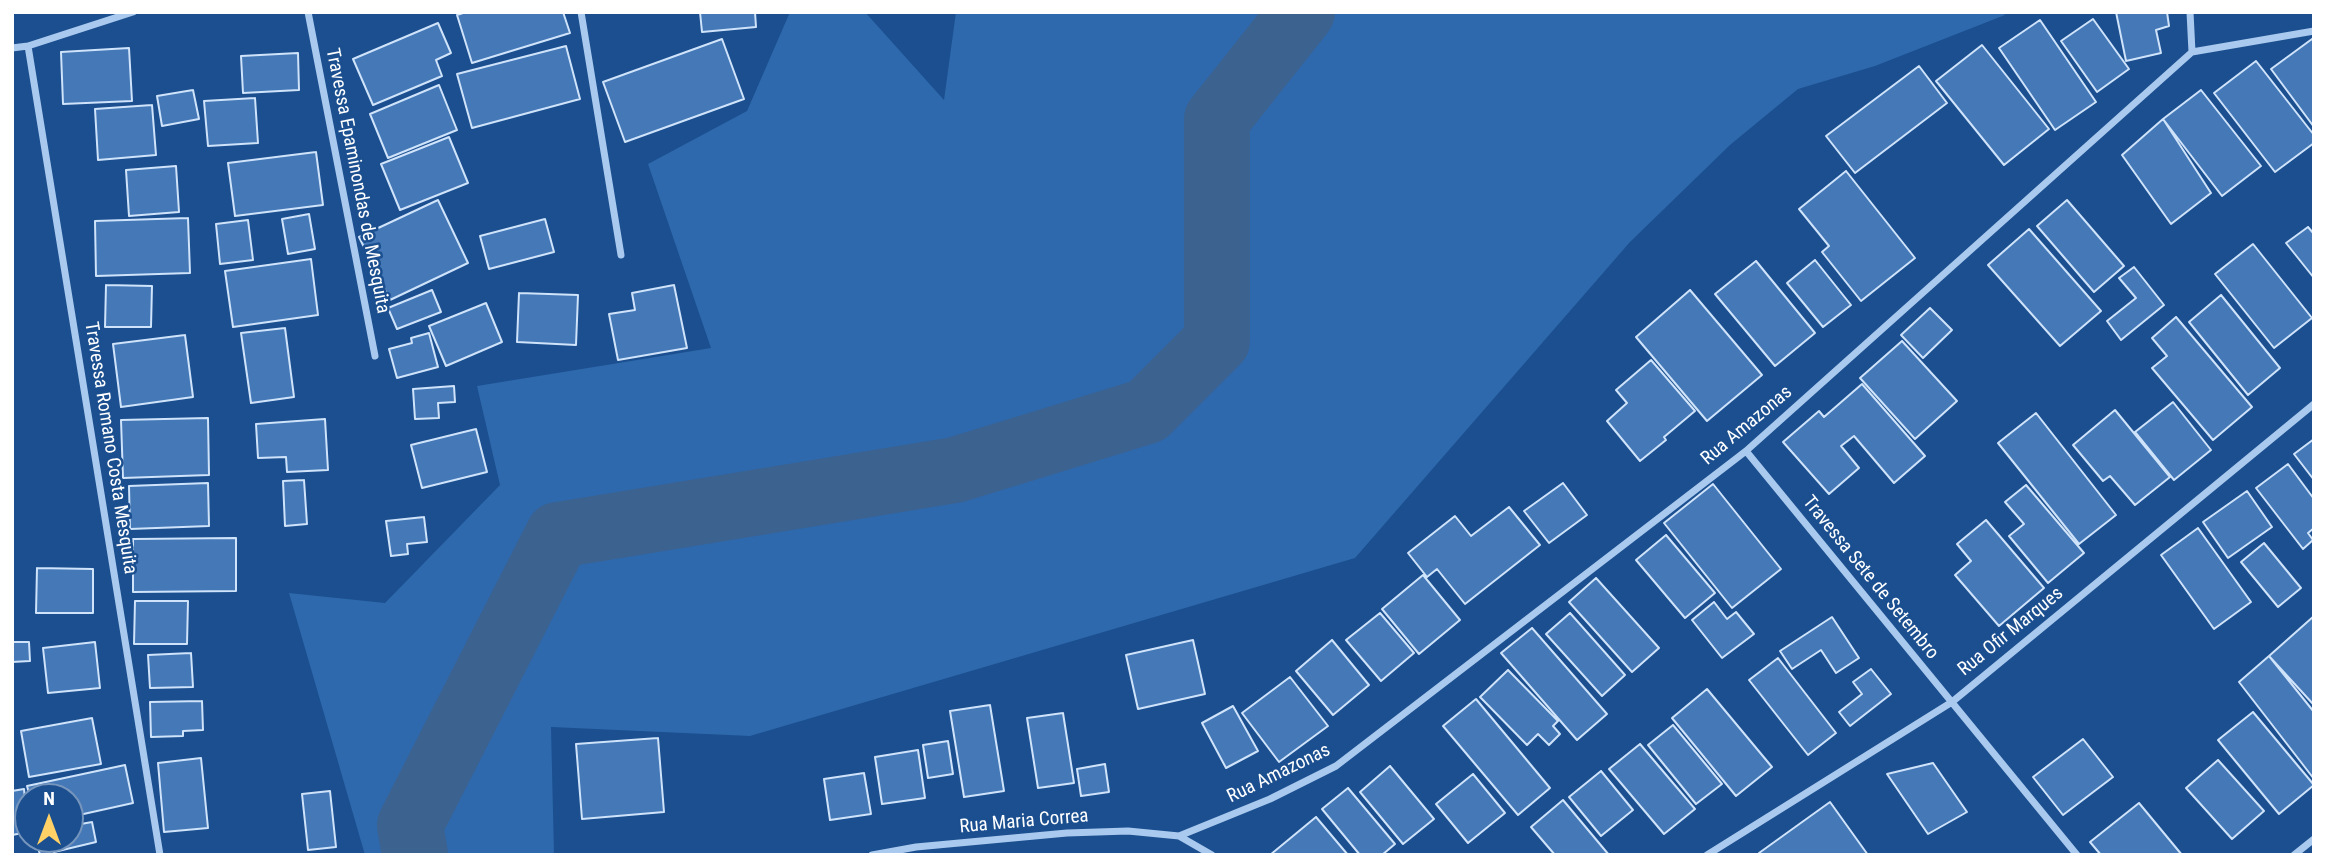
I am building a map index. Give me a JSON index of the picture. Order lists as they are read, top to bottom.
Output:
{
  "streets": {
    "street": [
      "Travessa Epaminondas de Mesquita",
      "Rua Amazonas",
      "Travessa Romano Costa Mesquita",
      "Travessa Sete de Setembro",
      "Rua Ofir Marques",
      "Rua Maria Correa"
    ]
  },
  "crossings": [
    ["Rua Amazonas", "Travessa Sete de Setembro"],
    ["Rua Amazonas", "Rua Maria Correa"],
    ["Travessa Sete de Setembro", "Rua Ofir Marques"]
  ],
  "north": "top"
}
